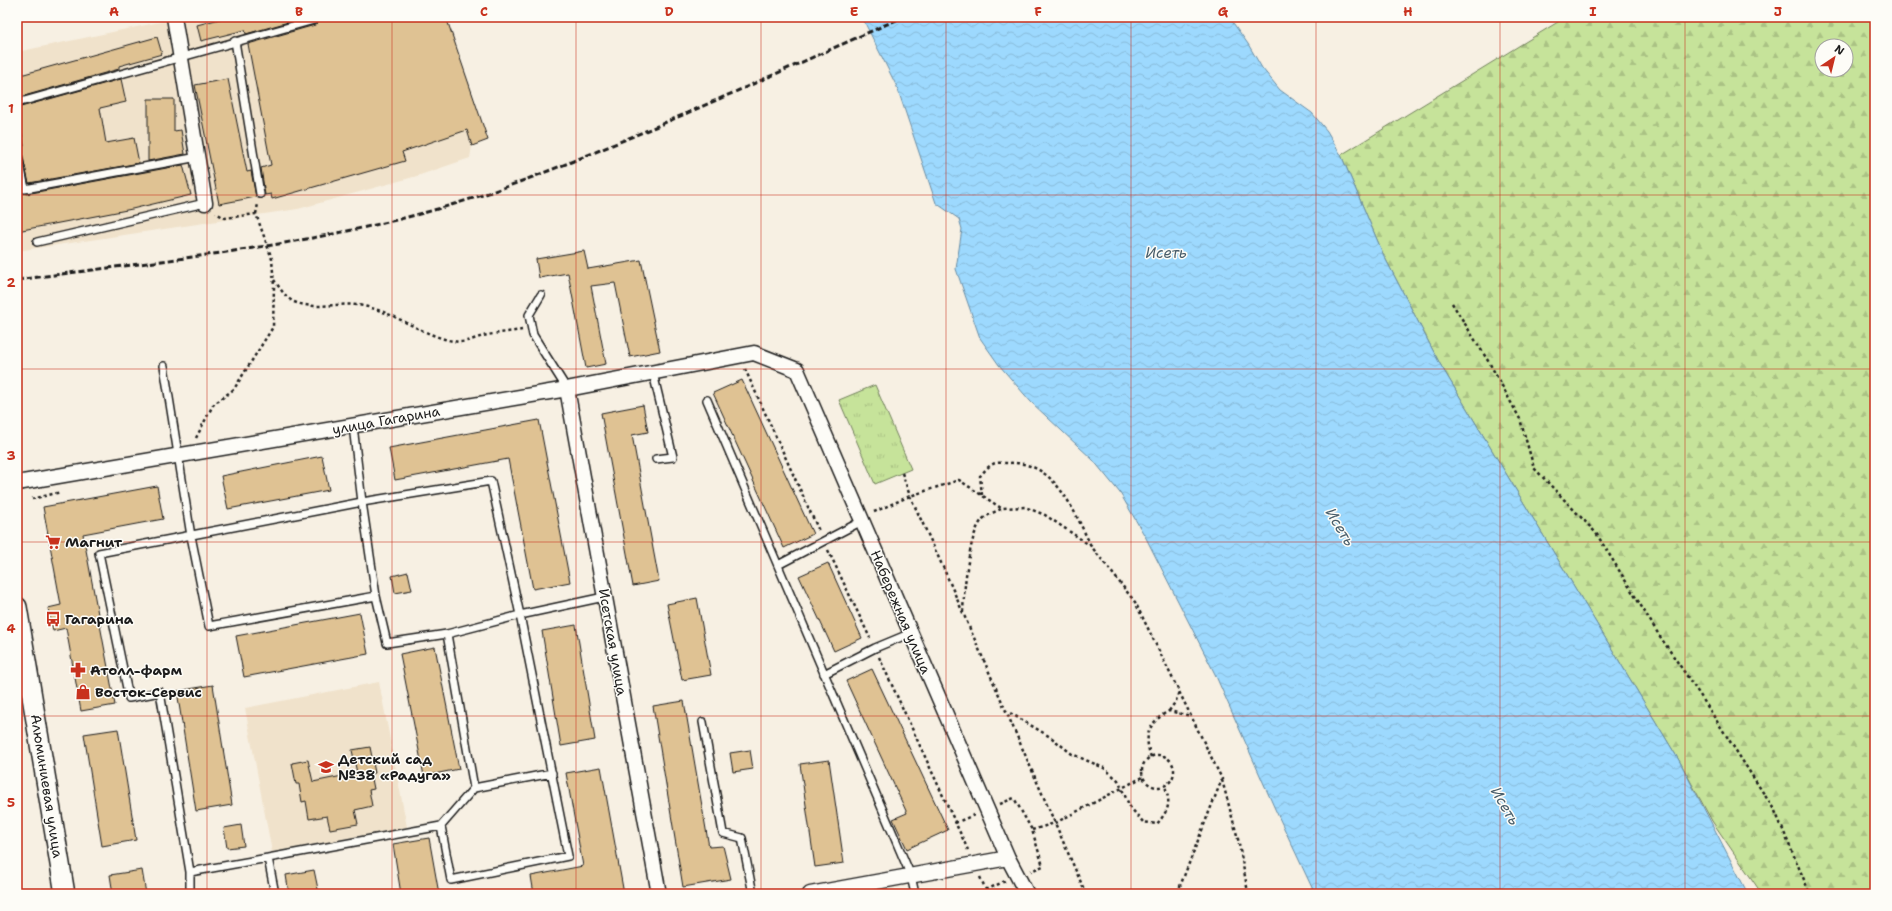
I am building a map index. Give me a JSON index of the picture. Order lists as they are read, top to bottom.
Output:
{
  "streets": {
    "main road": ["Алюминиевая улица"],
    "street": ["улица Гагарина", "Набережная улица", "Исетская улица"]
  },
  "crossings": [
    ["улица Гагарина", "Набережная улица"],
    ["улица Гагарина", "Исетская улица"]
  ],
  "water": ["Исеть"],
  "places": {
    "supermarket": ["Магнит"],
    "bus stop": ["Гагарина"],
    "pharmacy": ["Атолл-фарм"],
    "shop": ["Восток-Сервис"],
    "school or university": ["Детский сад №38 «Радуга»"]
  },
  "north": "top right",
  "grid": {
    "columns": [
      "A",
      "B",
      "C",
      "D",
      "E",
      "F",
      "G",
      "H",
      "I",
      "J"
    ],
    "rows": [
      "1",
      "2",
      "3",
      "4",
      "5"
    ]
  }
}
